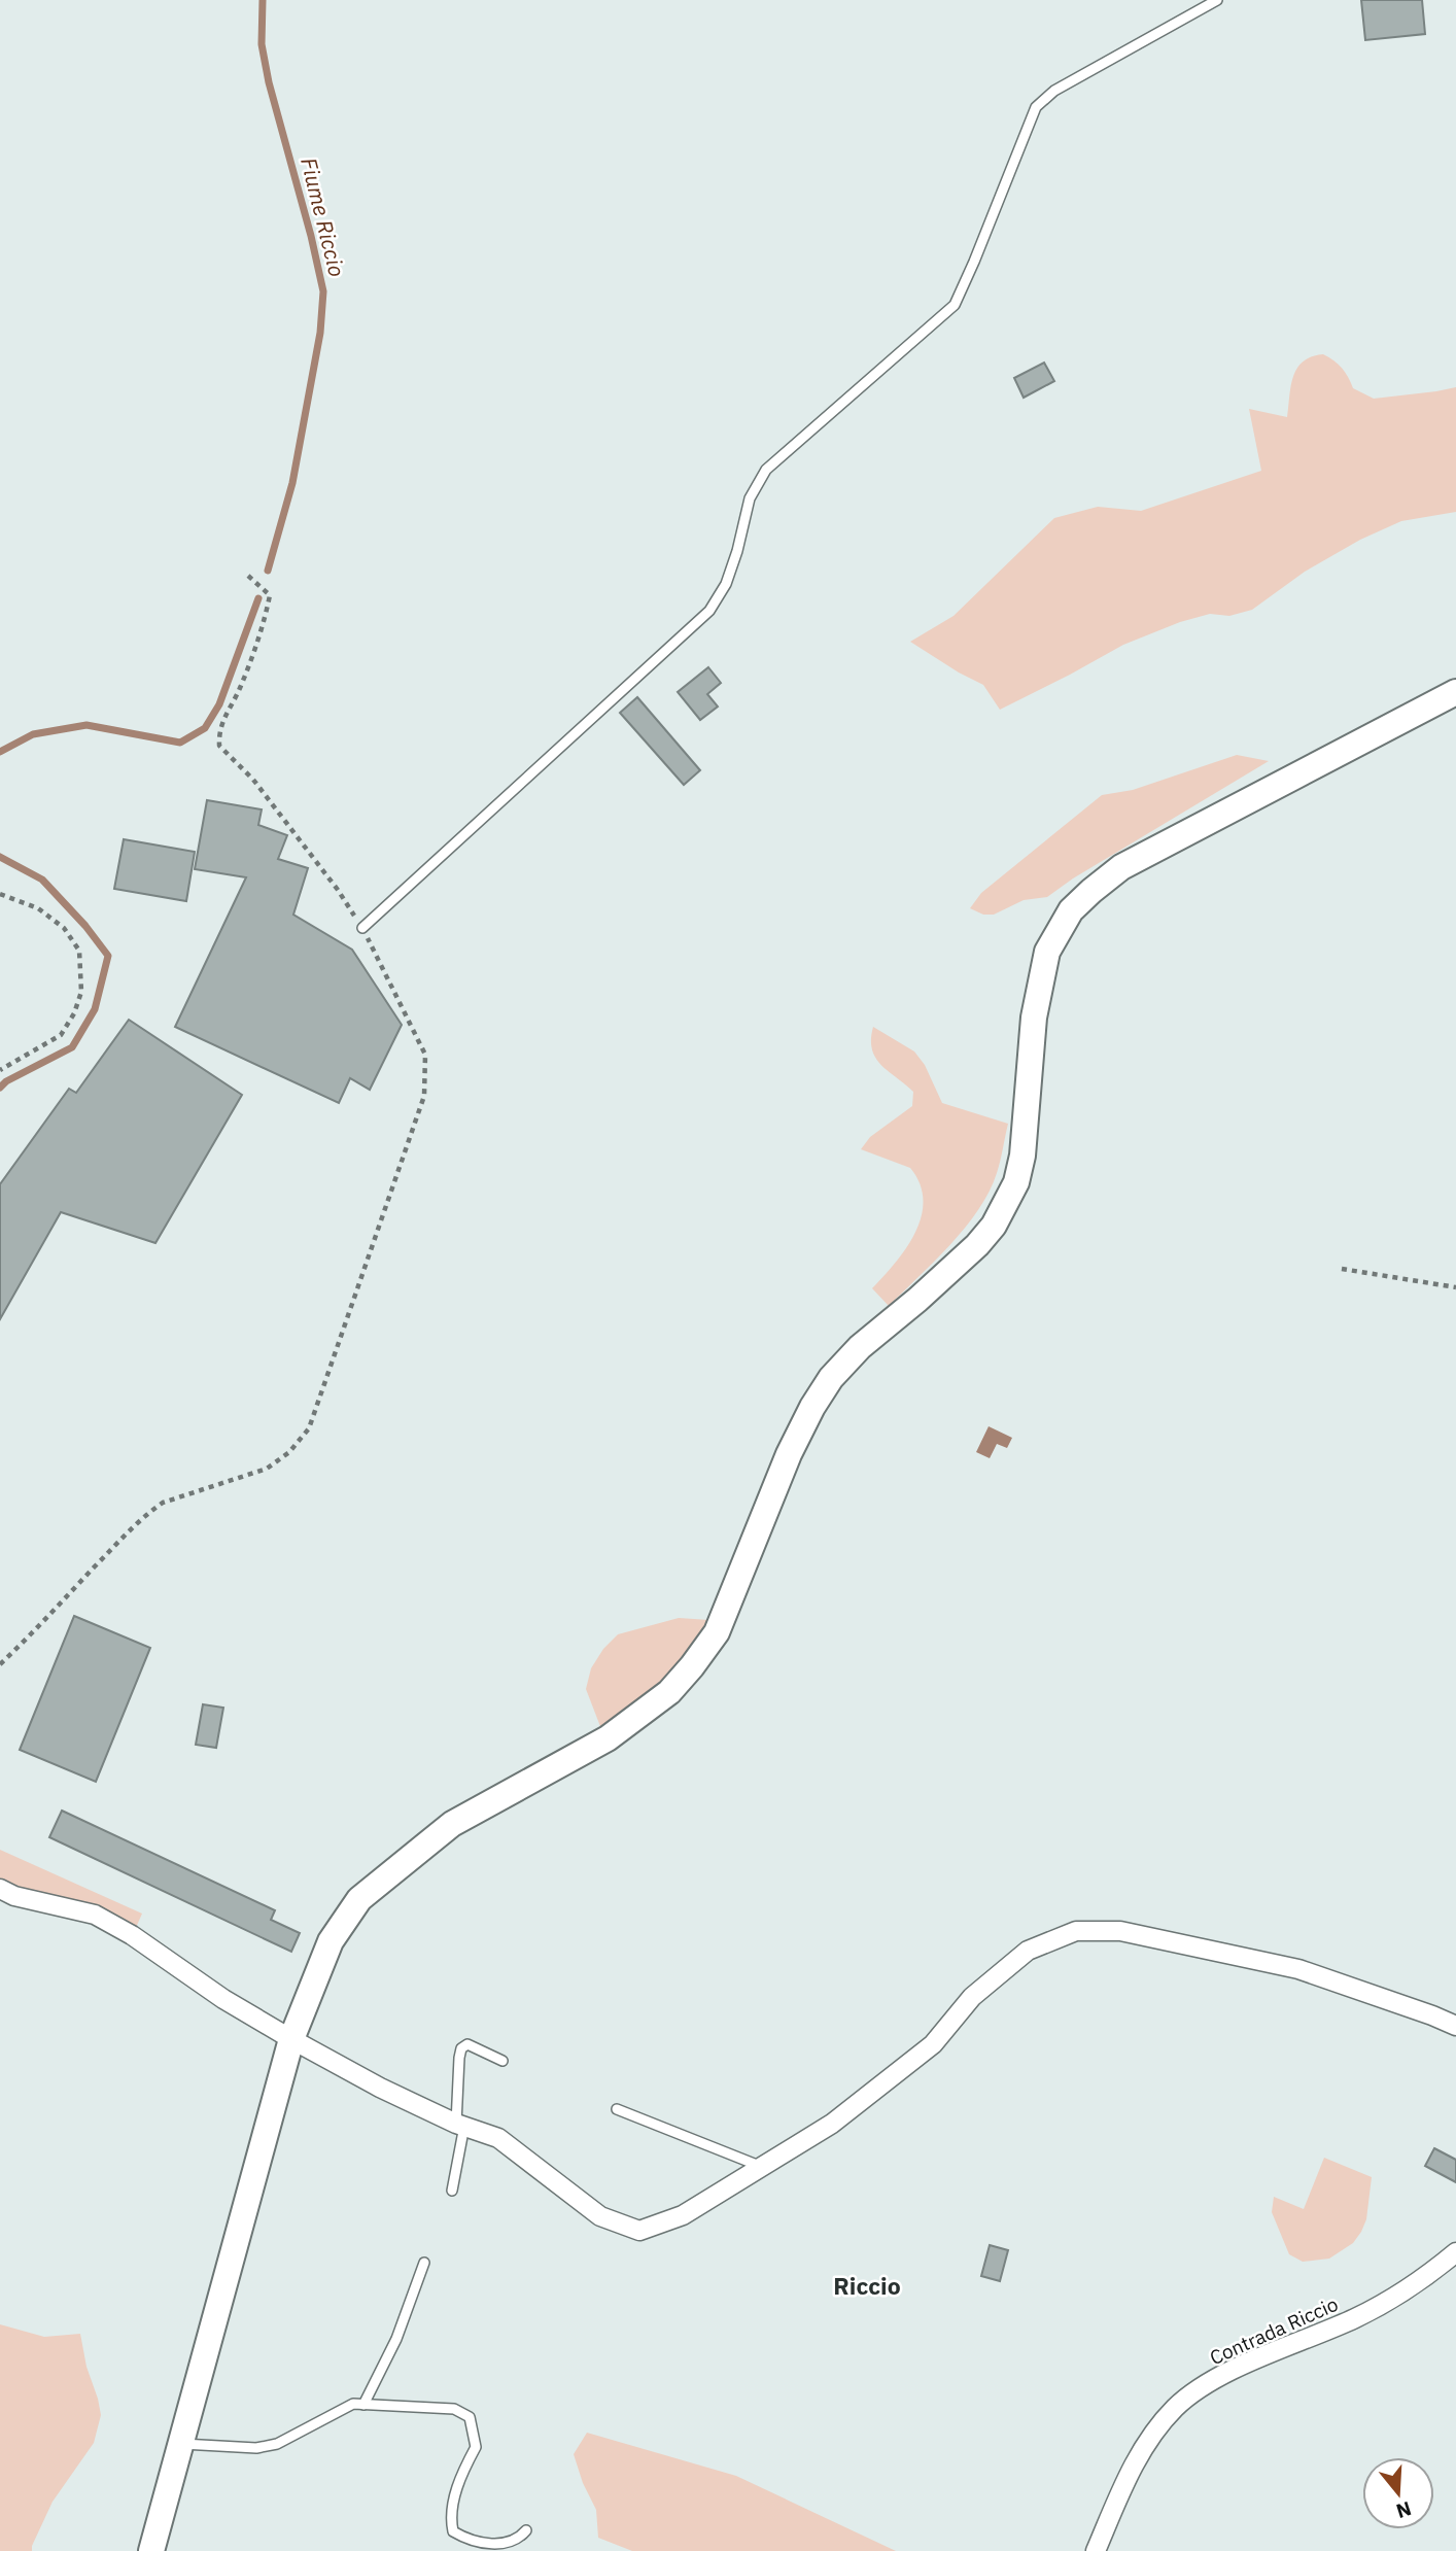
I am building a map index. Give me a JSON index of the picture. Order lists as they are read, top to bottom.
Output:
{
  "streets": {
    "street": ["Contrada Riccio"]
  },
  "districts": ["Riccio"],
  "water": ["Fiume Riccio"],
  "north": "bottom"
}
